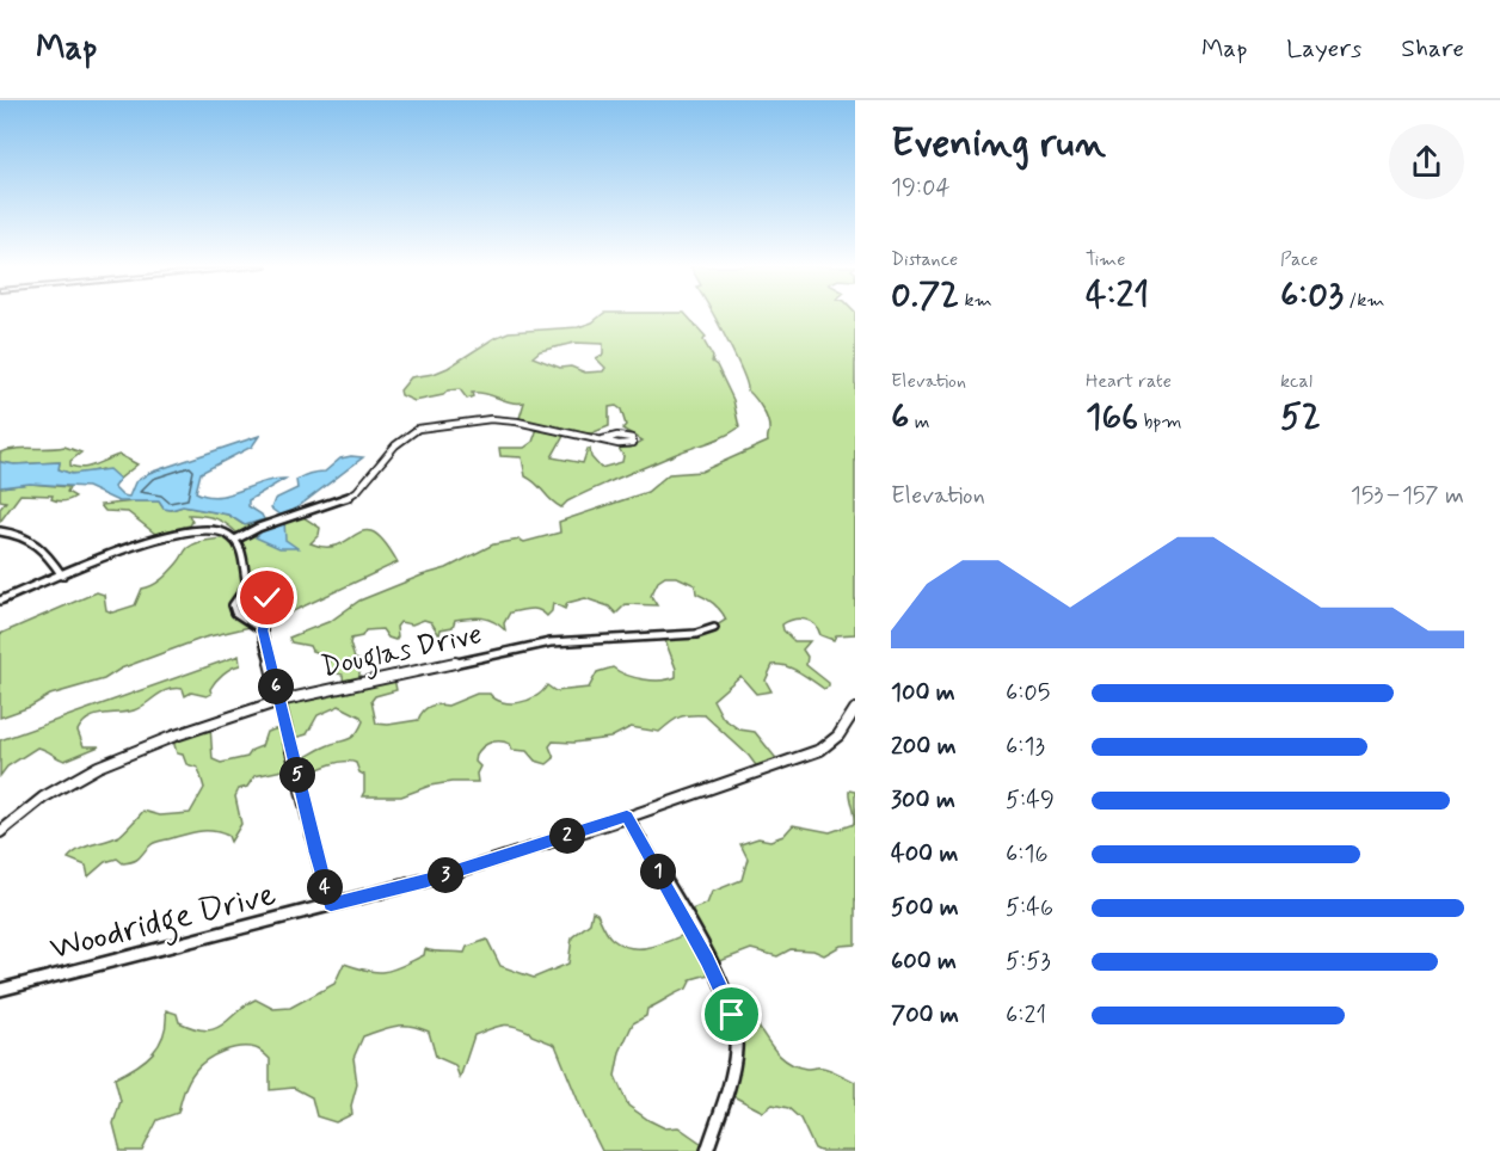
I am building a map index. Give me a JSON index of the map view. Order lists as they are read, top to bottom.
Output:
{
  "streets": {
    "street": ["Douglas Drive", "Woodridge Drive"]
  },
  "page": {
    "header": "Map",
    "nav": ["Map", "Layers", "Share"],
    "heading": ["Evening run", "19:04"],
    "stats": [
      ["Distance", "0.72 km"],
      ["Time", "4:21"],
      ["Pace", "6:03 /km"],
      ["Elevation", "6 m"],
      ["Heart rate", "166 bpm"],
      ["kcal", "52"]
    ],
    "chart": ["Elevation", "153–157 m"],
    "list": [
      {
        "name": "100 m",
        "note": "6:05"
      },
      {
        "name": "200 m",
        "note": "6:13"
      },
      {
        "name": "300 m",
        "note": "5:49"
      },
      {
        "name": "400 m",
        "note": "6:16"
      },
      {
        "name": "500 m",
        "note": "5:46"
      },
      {
        "name": "600 m",
        "note": "5:53"
      },
      {
        "name": "700 m",
        "note": "6:21"
      }
    ],
    "pins": [
      "6",
      "5",
      "2",
      "1",
      "3",
      "4"
    ]
  }
}
